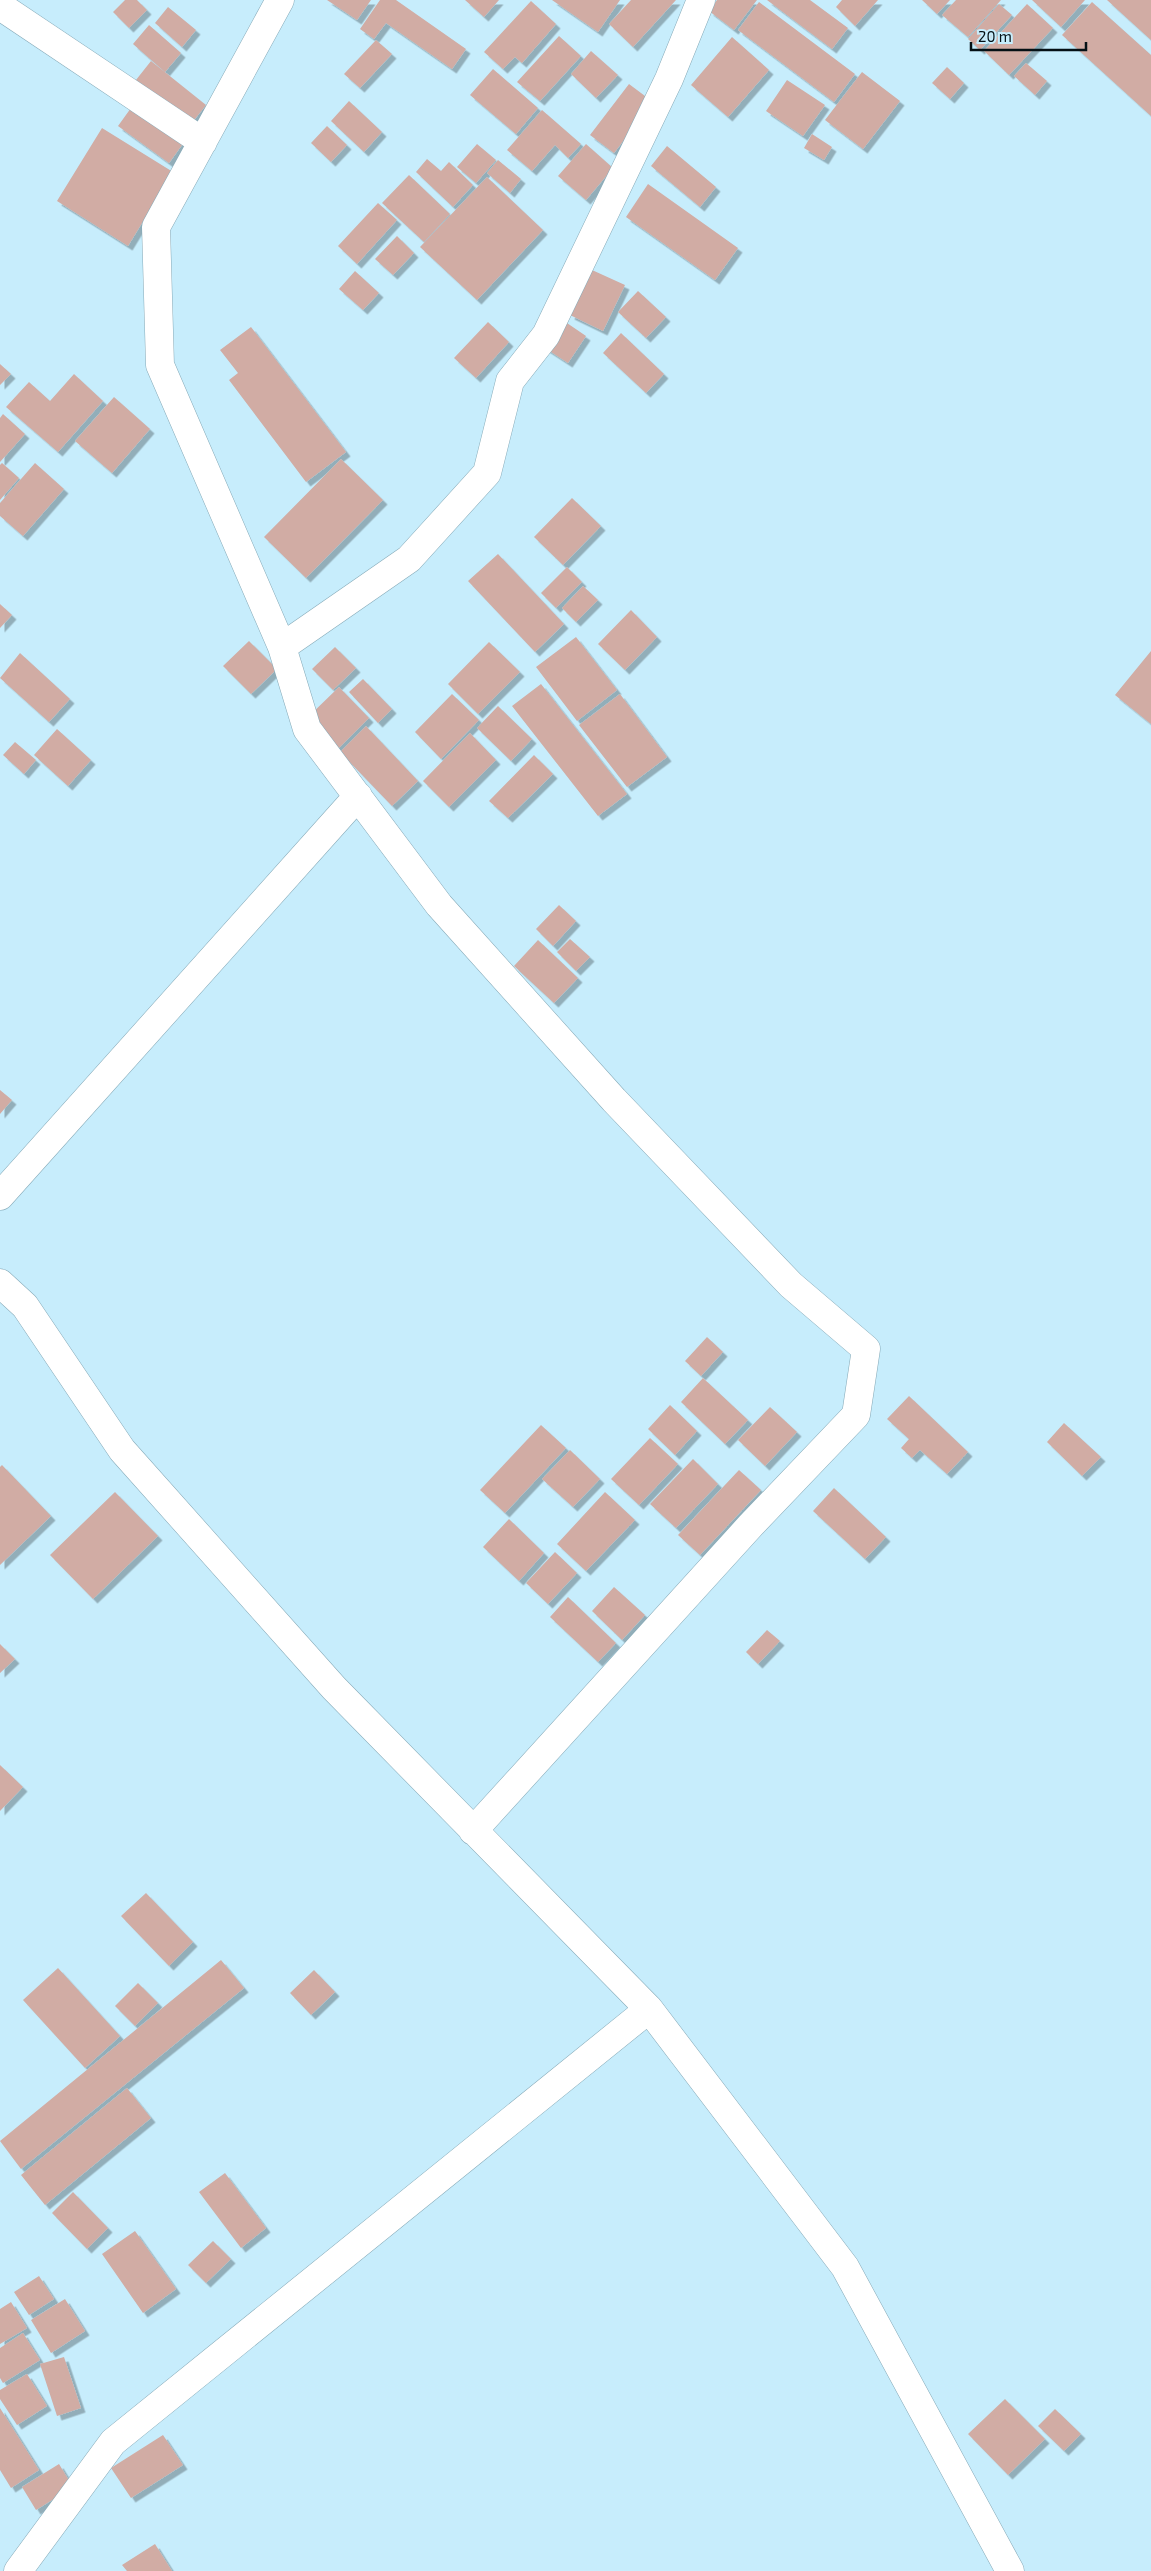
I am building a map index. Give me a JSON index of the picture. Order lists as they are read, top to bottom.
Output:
{
  "scale_bar": "20 m"
}
